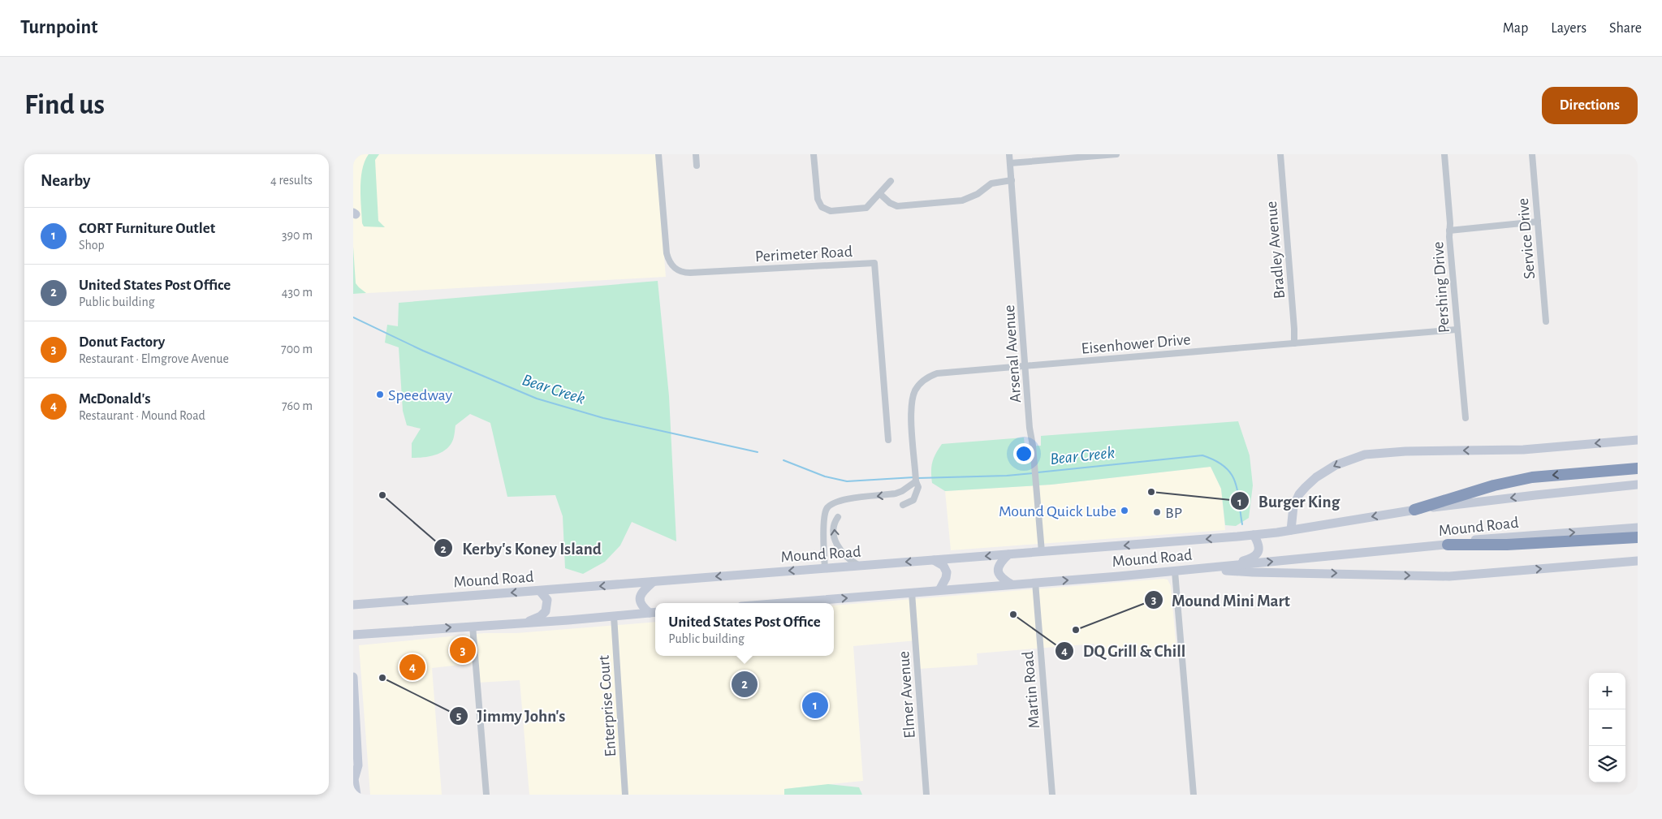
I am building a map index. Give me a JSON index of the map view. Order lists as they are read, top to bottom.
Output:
{
  "streets": {
    "main road": ["Mound Road"],
    "street": [
      "Service Drive",
      "Bradley Avenue",
      "Perimeter Road",
      "Pershing Drive",
      "Eisenhower Drive",
      "Arsenal Avenue",
      "Martin Road",
      "Elmer Avenue",
      "Enterprise Court"
    ]
  },
  "crossings": [
    ["Bradley Avenue", "Eisenhower Drive"],
    ["Pershing Drive", "Eisenhower Drive"],
    ["Eisenhower Drive", "Arsenal Avenue"],
    ["Arsenal Avenue", "Mound Road"],
    ["Mound Road", "Martin Road"],
    ["Mound Road", "Elmer Avenue"]
  ],
  "water": ["Bear Creek"],
  "places": [
    "Speedway",
    "Burger King",
    "Kerby's Koney Island",
    "Mound Quick Lube",
    "BP",
    "DQ Grill & Chill",
    "Mound Mini Mart",
    "Jimmy John's"
  ],
  "page": {
    "header": "Turnpoint",
    "nav": ["Map", "Layers", "Share"],
    "buttons": "Directions",
    "title": "Find us",
    "heading": ["Nearby", "4 results"],
    "list": [
      {
        "mark": "1",
        "name": "CORT Furniture Outlet",
        "note": "Shop",
        "value": "390 m"
      },
      {
        "mark": "2",
        "name": "United States Post Office",
        "note": "Public building",
        "value": "430 m"
      },
      {
        "mark": "3",
        "name": "Donut Factory",
        "note": "Restaurant · Elmgrove Avenue",
        "value": "700 m"
      },
      {
        "mark": "4",
        "name": "McDonald's",
        "note": "Restaurant · Mound Road",
        "value": "760 m"
      }
    ],
    "popup": ["United States Post Office", "Public building"],
    "pins": [
      "3",
      "4",
      "2",
      "1"
    ],
    "map_buttons": ["+", "−"]
  }
}
